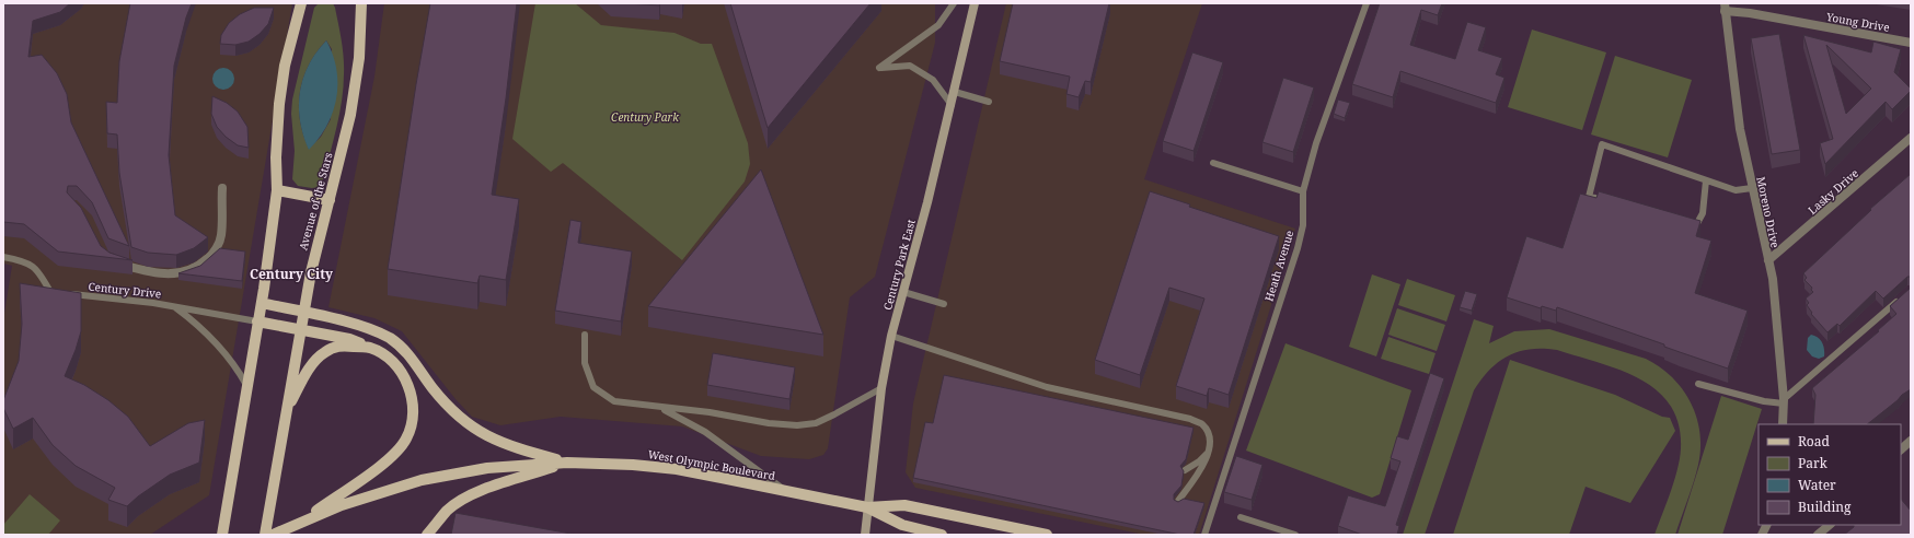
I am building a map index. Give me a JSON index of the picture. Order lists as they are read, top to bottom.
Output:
{
  "streets": {
    "main road": ["Avenue of the Stars", "Century Park East", "West Olympic Boulevard"],
    "street": ["Young Drive", "Lasky Drive", "Moreno Drive"],
    "lane": ["Heath Avenue", "Century Drive"]
  },
  "crossings": [
    ["Young Drive", "Moreno Drive"],
    ["Lasky Drive", "Moreno Drive"],
    ["Century Park East", "West Olympic Boulevard"]
  ],
  "districts": ["Century City"],
  "parks": ["Century Park"],
  "legend": [
    "Road",
    "Park",
    "Water",
    "Building"
  ]
}
